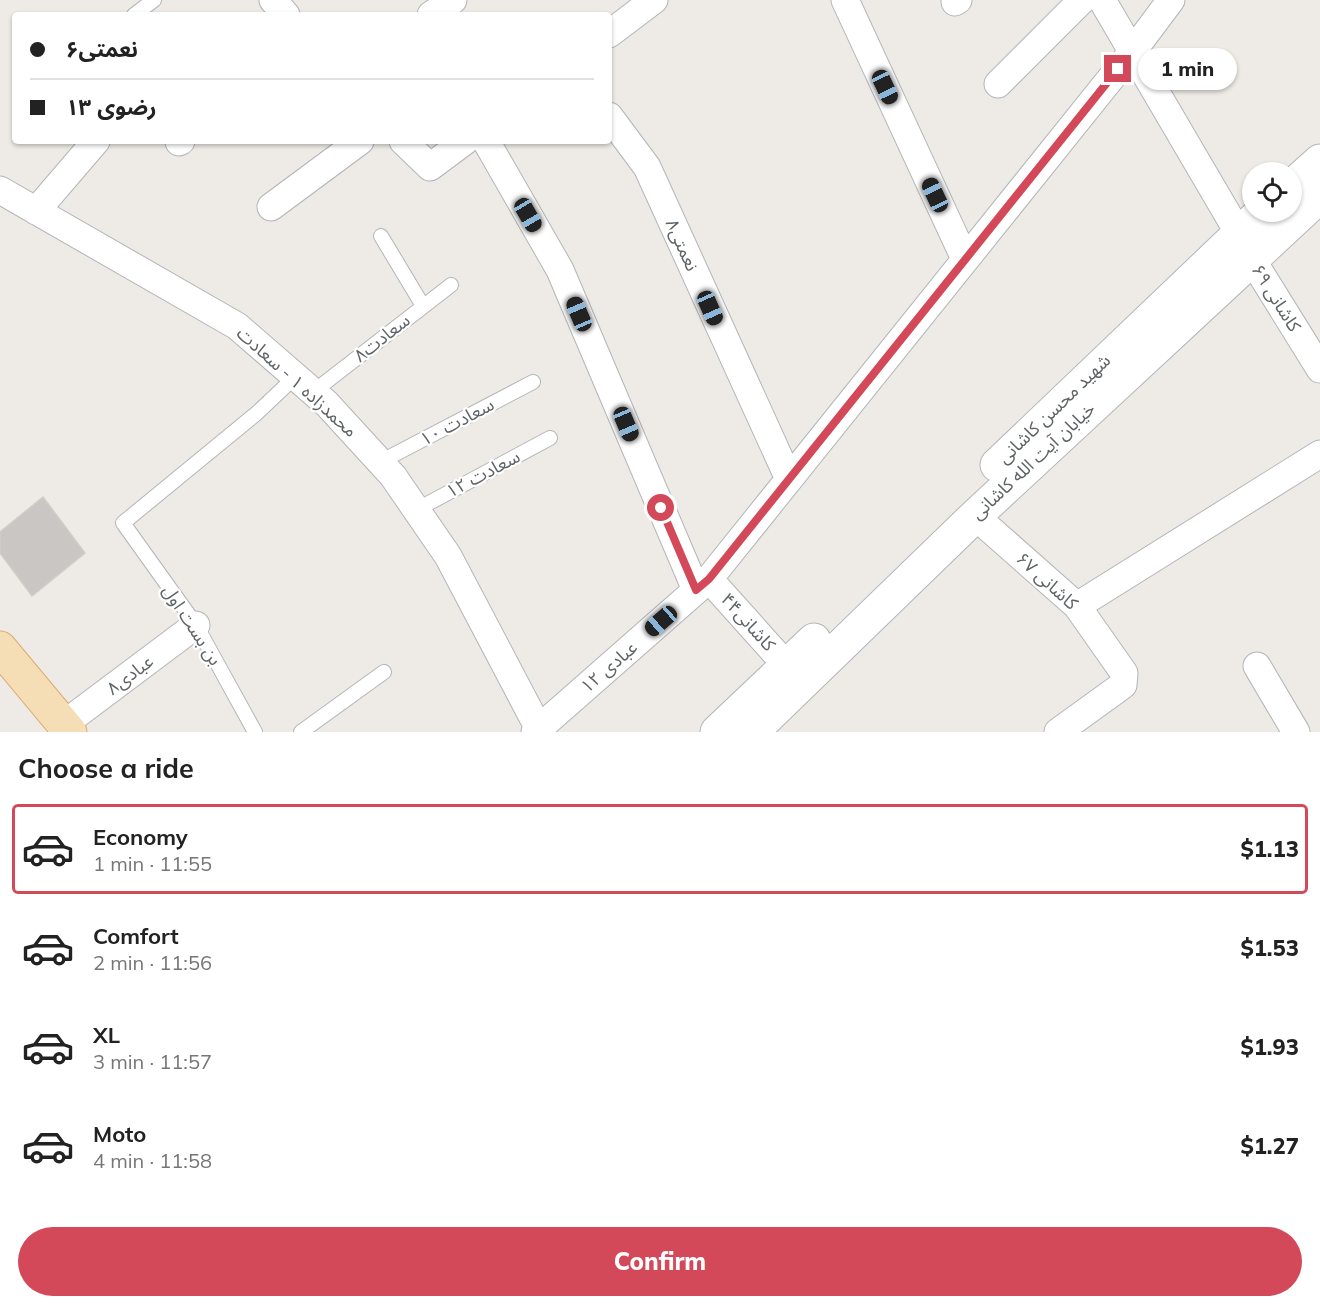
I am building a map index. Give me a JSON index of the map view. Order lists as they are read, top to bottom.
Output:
{
  "streets": {
    "main road": ["شهید محسن کاشانی", "خیابان آیت الله کاشانی"],
    "street": [
      "نعمتی۸",
      "کاشانی ۶۹",
      "محمدزاده ۱ - سعادت",
      "کاشانی ۶۷",
      "کاشانی۴۴",
      "عبادی ۱۲",
      "عبادی۸"
    ],
    "lane": [
      "سعادت۸",
      "سعادت ۱۰",
      "سعادت ۱۲",
      "بن بست اول"
    ]
  },
  "crossings": [
    ["نعمتی۸", "عبادی ۱۲"],
    ["کاشانی ۶۹", "شهید محسن کاشانی"],
    ["کاشانی ۶۹", "خیابان آیت الله کاشانی"],
    ["کاشانی ۶۹", "عبادی ۱۲"],
    ["سعادت۸", "محمدزاده ۱ - سعادت"],
    ["سعادت۸", "بن بست اول"],
    ["محمدزاده ۱ - سعادت", "سعادت ۱۰"],
    ["محمدزاده ۱ - سعادت", "سعادت ۱۲"],
    ["محمدزاده ۱ - سعادت", "عبادی ۱۲"],
    ["شهید محسن کاشانی", "خیابان آیت الله کاشانی"],
    ["شهید محسن کاشانی", "کاشانی۴۴"],
    ["خیابان آیت الله کاشانی", "کاشانی ۶۷"],
    ["کاشانی۴۴", "عبادی ۱۲"],
    ["بن بست اول", "عبادی۸"]
  ],
  "page": {
    "banner": ["نعمتی۶", "رضوی ۱۳"],
    "bubble": "1 min",
    "heading": "Choose a ride",
    "list": [
      {
        "name": "Economy",
        "note": "1 min · 11:55",
        "value": "$1.13"
      },
      {
        "name": "Comfort",
        "note": "2 min · 11:56",
        "value": "$1.53"
      },
      {
        "name": "XL",
        "note": "3 min · 11:57",
        "value": "$1.93"
      },
      {
        "name": "Moto",
        "note": "4 min · 11:58",
        "value": "$1.27"
      }
    ],
    "buttons": "Confirm"
  }
}
